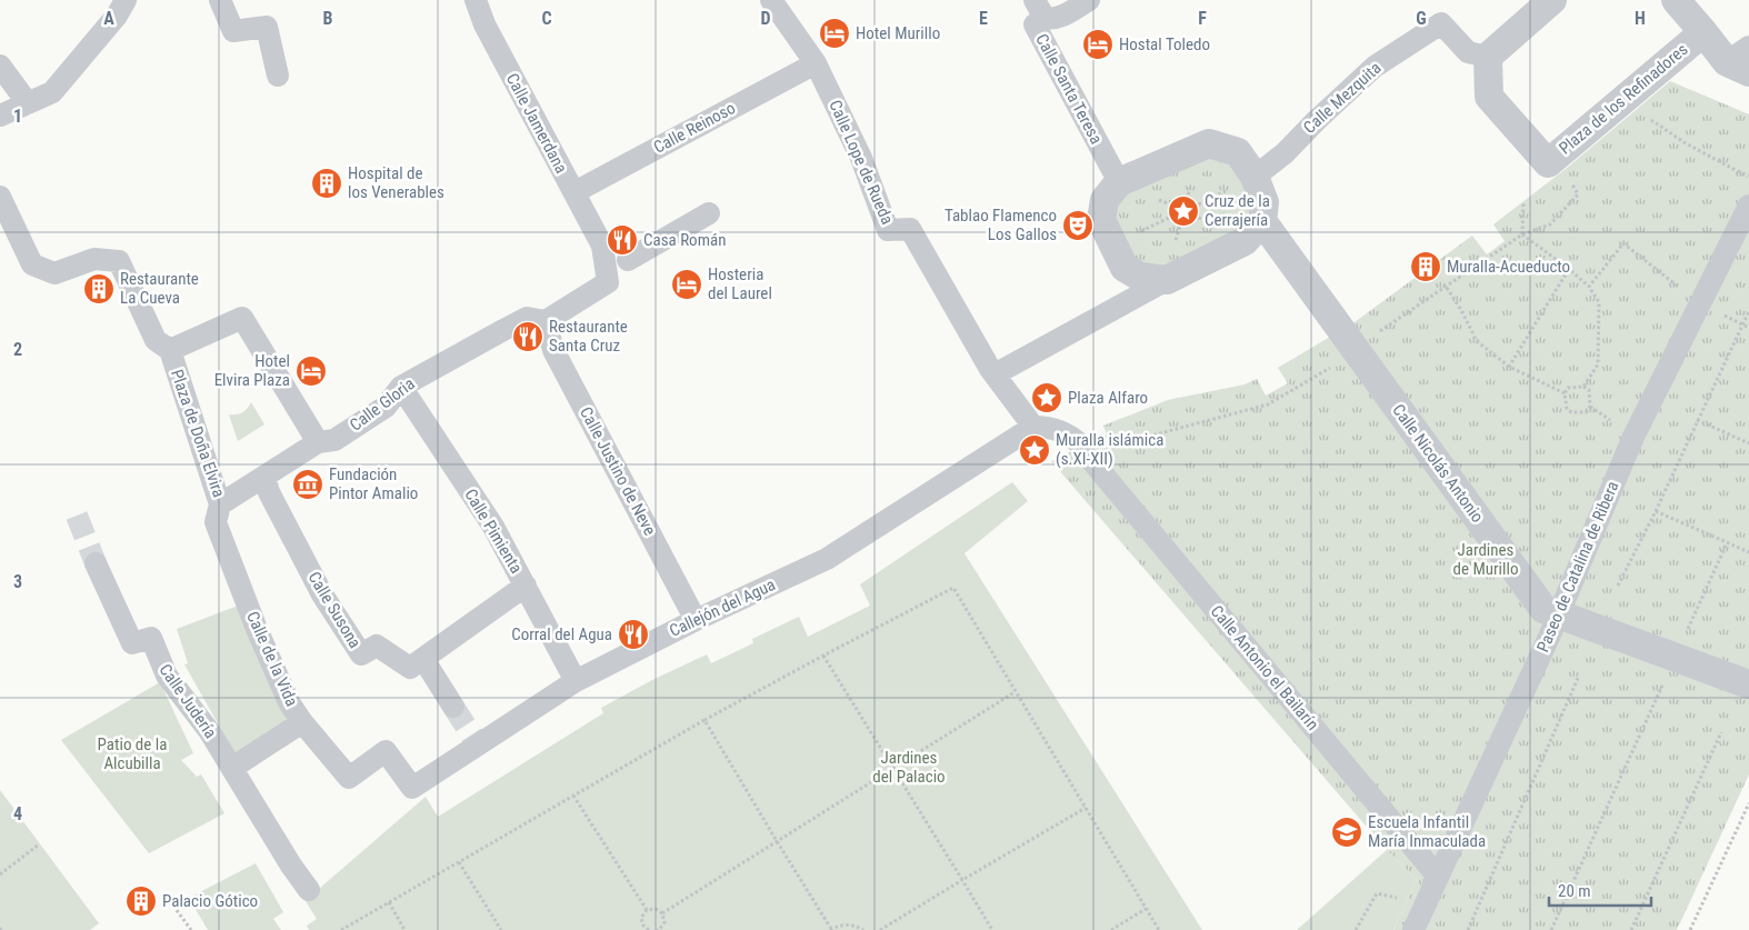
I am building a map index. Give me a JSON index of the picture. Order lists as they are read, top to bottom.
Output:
{
  "streets": {
    "street": [
      "Calle Santa Teresa",
      "Calle Mezquita",
      "Plaza de los Refinadores",
      "Calle Jamerdana",
      "Calle Reinoso",
      "Calle Lope de Rueda",
      "Calle Gloria",
      "Plaza de Doña Elvira",
      "Calle Nicolás Antonio",
      "Calle Justino de Neve",
      "Calle Pimienta",
      "Paseo de Catalina de Ribera",
      "Callejón del Agua",
      "Calle Susona",
      "Calle de la Vida",
      "Calle Antonio el Bailarín",
      "Calle Judería"
    ]
  },
  "crossings": [
    ["Calle Mezquita", "Plaza de los Refinadores"],
    ["Calle Jamerdana", "Calle Reinoso"],
    ["Calle Jamerdana", "Calle Gloria"],
    ["Calle Jamerdana", "Calle Justino de Neve"],
    ["Calle Reinoso", "Calle Lope de Rueda"],
    ["Calle Gloria", "Plaza de Doña Elvira"],
    ["Calle Gloria", "Calle Justino de Neve"],
    ["Calle Gloria", "Calle Pimienta"],
    ["Plaza de Doña Elvira", "Calle Susona"],
    ["Plaza de Doña Elvira", "Calle de la Vida"],
    ["Calle Nicolás Antonio", "Paseo de Catalina de Ribera"],
    ["Calle Justino de Neve", "Callejón del Agua"],
    ["Calle Pimienta", "Callejón del Agua"],
    ["Calle Pimienta", "Calle Susona"],
    ["Paseo de Catalina de Ribera", "Calle Antonio el Bailarín"],
    ["Callejón del Agua", "Calle de la Vida"]
  ],
  "parks": ["Jardines de Murillo", "Patio de la Alcubilla", "Jardines del Palacio"],
  "places": {
    "hotel": [
      "Hotel Murillo",
      "Hostal Toledo",
      "Hosteria del Laurel",
      "Hotel Elvira Plaza"
    ],
    "building": [
      "Hospital de los Venerables",
      "Muralla-Acueducto",
      "Restaurante La Cueva",
      "Palacio Gótico"
    ],
    "place": ["Cruz de la Cerrajería", "Plaza Alfaro", "Muralla islámica (s.XI-XII)"],
    "theatre": ["Tablao Flamenco Los Gallos"],
    "restaurant": ["Casa Román", "Restaurante Santa Cruz", "Corral del Agua"],
    "museum": ["Fundación Pintor Amalio"],
    "school or university": ["Escuela Infantil María Inmaculada"]
  },
  "scale_bar": "20 m",
  "grid": {
    "columns": [
      "A",
      "B",
      "C",
      "D",
      "E",
      "F",
      "G",
      "H"
    ],
    "rows": [
      "1",
      "2",
      "3",
      "4"
    ]
  }
}
